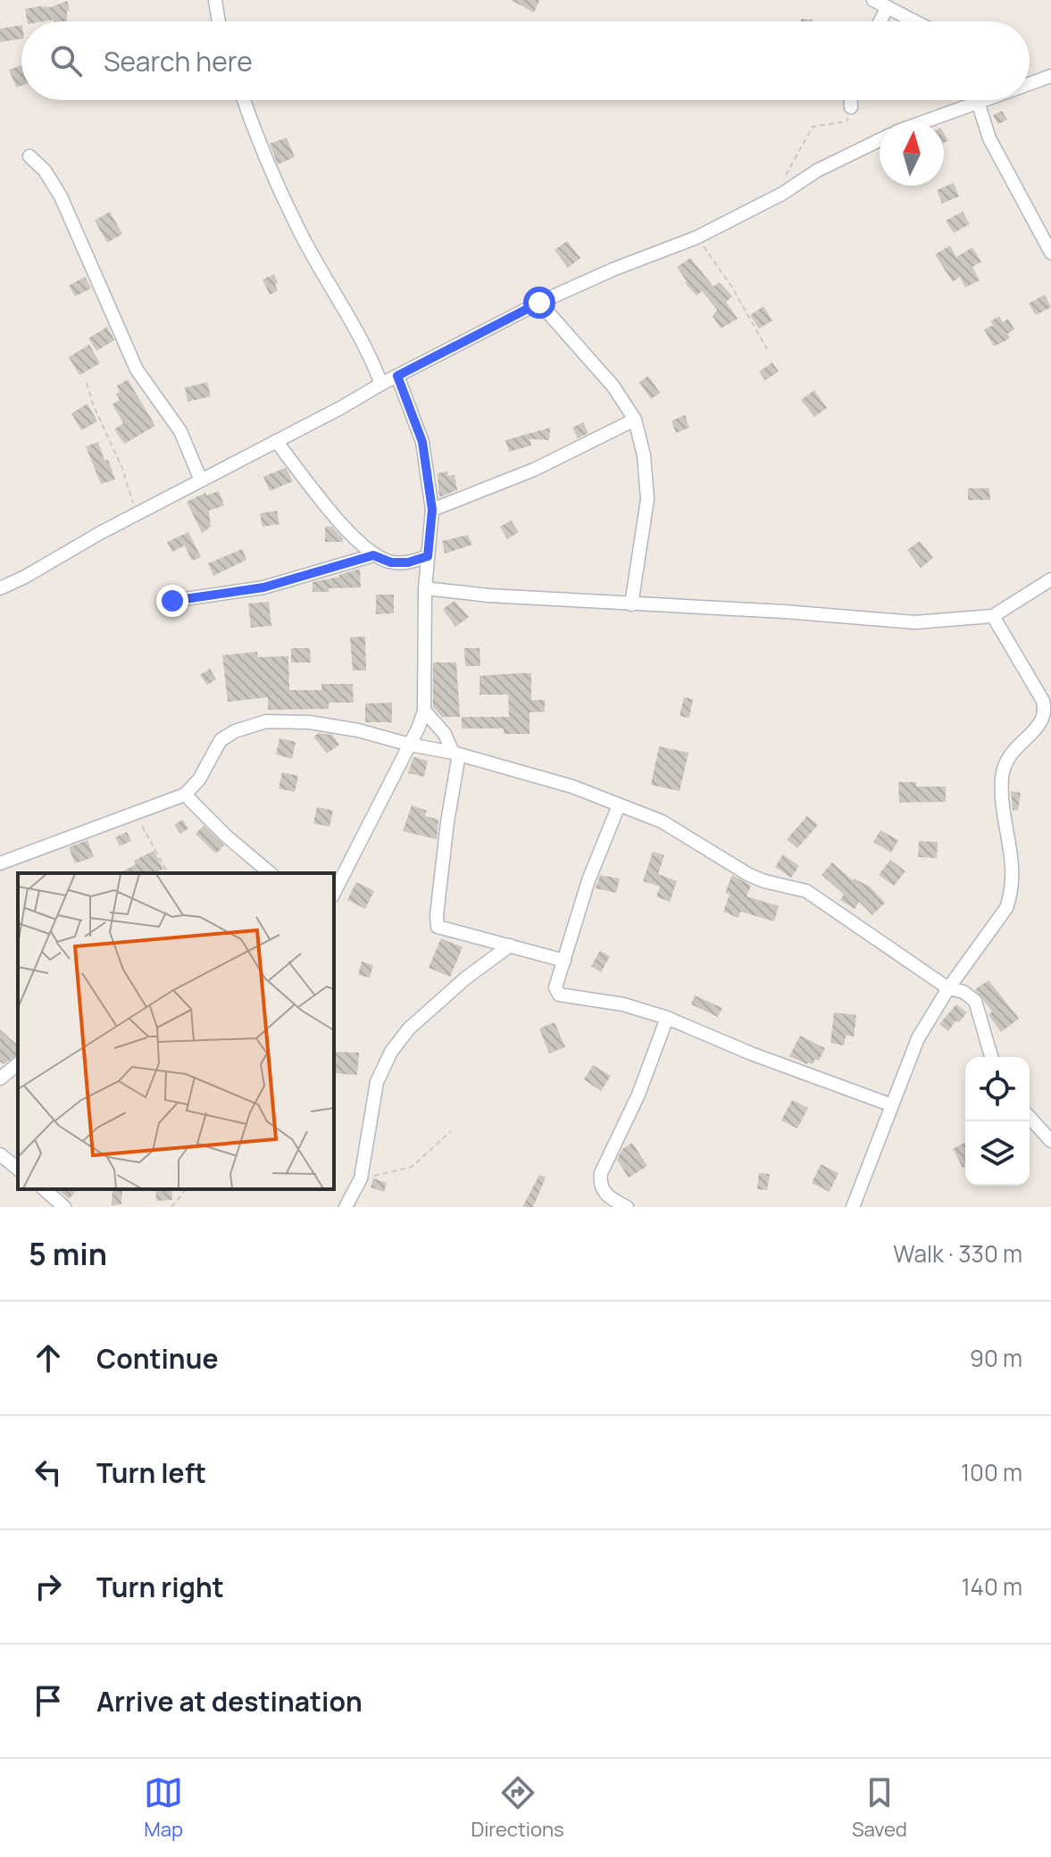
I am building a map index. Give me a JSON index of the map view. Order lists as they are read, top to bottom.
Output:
{
  "north": "top",
  "page": {
    "search": "Search here",
    "heading": ["5 min", "Walk · 330 m"],
    "list": [
      ["Continue", "90 m"],
      ["Turn left", "100 m"],
      ["Turn right", "140 m"],
      "Arrive at destination"
    ],
    "nav": ["Map", "Directions", "Saved"]
  }
}
